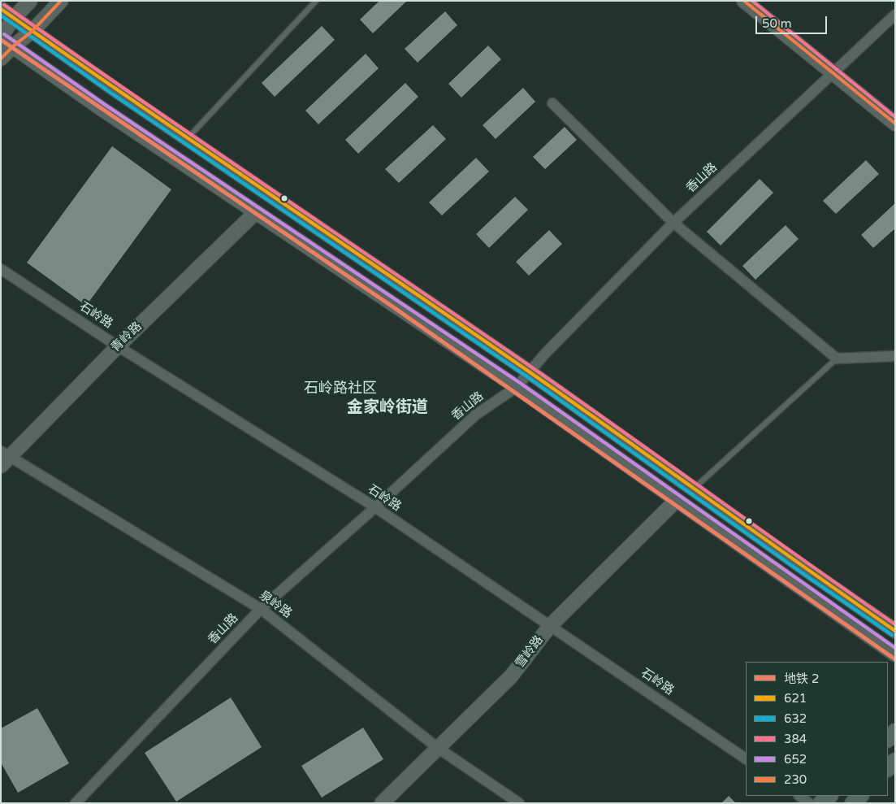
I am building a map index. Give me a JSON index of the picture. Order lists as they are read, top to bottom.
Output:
{
  "streets": {
    "main road": ["青岭路", "雪岭路"],
    "street": ["香山路", "石岭路", "泉岭路"]
  },
  "crossings": [
    ["香山路", "石岭路"],
    ["香山路", "泉岭路"],
    ["石岭路", "青岭路"],
    ["石岭路", "雪岭路"],
    ["青岭路", "泉岭路"],
    ["泉岭路", "雪岭路"]
  ],
  "districts": ["石岭路社区", "金家岭街道"],
  "lines": [
    "transit line 384",
    "transit line 230",
    "transit line 621",
    "transit line 632",
    "transit line 652",
    "metro line 2"
  ],
  "legend": [
    "地铁 2",
    "621",
    "632",
    "384",
    "652",
    "230"
  ],
  "scale_bar": "50 m"
}
